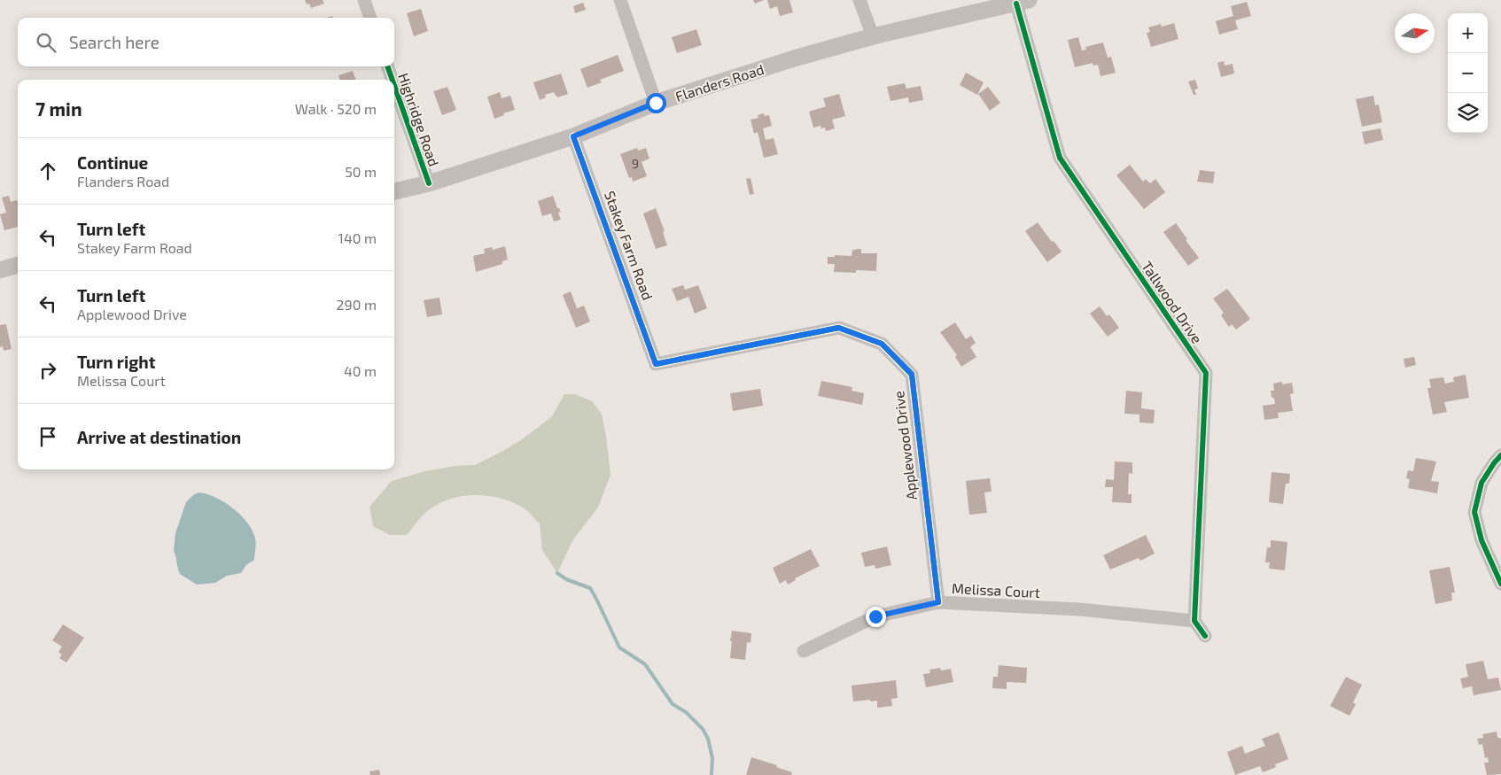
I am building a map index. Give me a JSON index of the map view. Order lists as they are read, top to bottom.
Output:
{
  "streets": {
    "street": [
      "Flanders Road",
      "Highridge Road",
      "Stakey Farm Road",
      "Tallwood Drive",
      "Applewood Drive",
      "Melissa Court"
    ]
  },
  "crossings": [
    ["Flanders Road", "Highridge Road"],
    ["Flanders Road", "Stakey Farm Road"],
    ["Flanders Road", "Tallwood Drive"],
    ["Stakey Farm Road", "Applewood Drive"],
    ["Tallwood Drive", "Melissa Court"],
    ["Applewood Drive", "Melissa Court"]
  ],
  "house_numbers": ["9"],
  "north": "right",
  "page": {
    "map_buttons": ["+", "−"],
    "search": "Search here",
    "heading": ["7 min", "Walk · 520 m"],
    "list": [
      ["Continue", "Flanders Road", "50 m"],
      ["Turn left", "Stakey Farm Road", "140 m"],
      ["Turn left", "Applewood Drive", "290 m"],
      ["Turn right", "Melissa Court", "40 m"],
      "Arrive at destination"
    ]
  }
}
